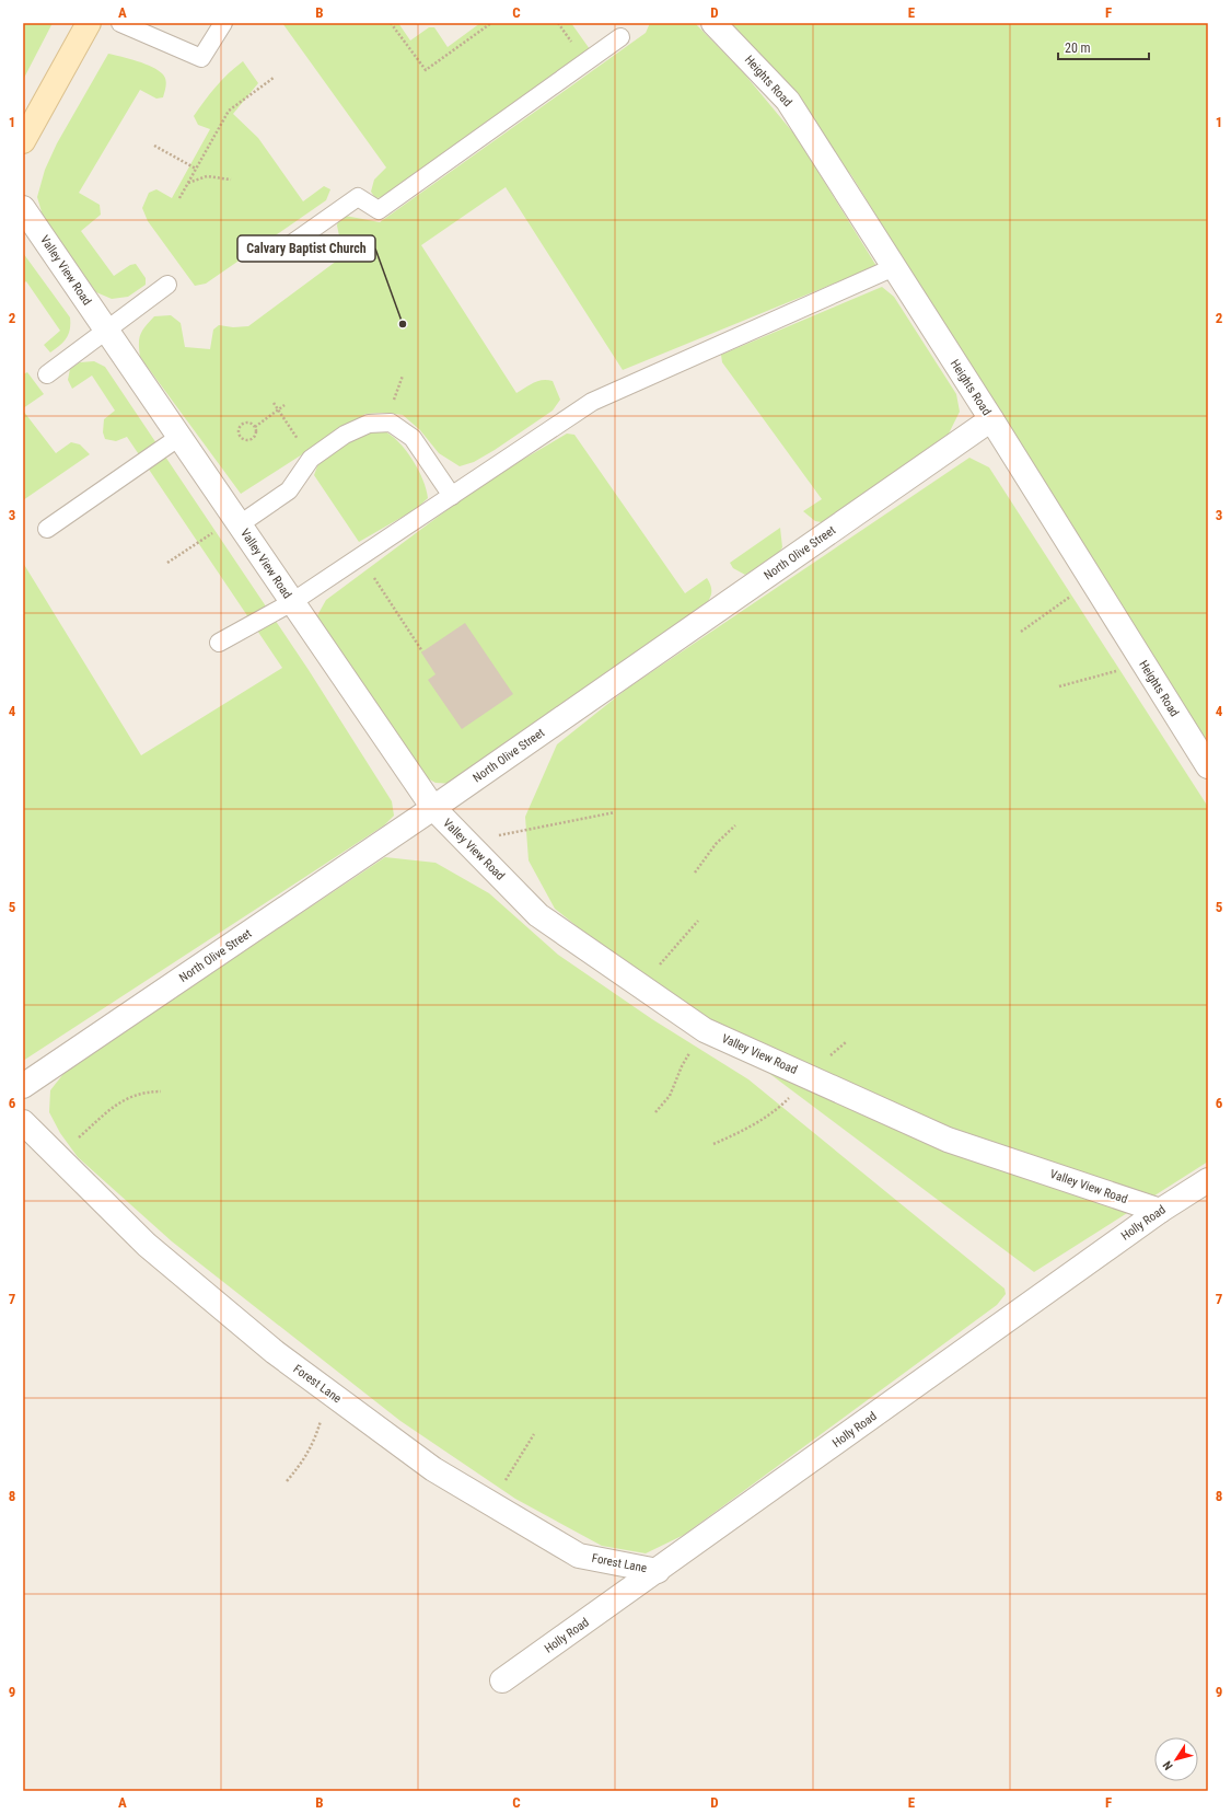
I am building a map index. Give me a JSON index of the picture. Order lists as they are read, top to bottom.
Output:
{
  "streets": {
    "street": [
      "Heights Road",
      "Valley View Road",
      "North Olive Street",
      "Holly Road",
      "Forest Lane"
    ]
  },
  "crossings": [
    ["Heights Road", "North Olive Street"],
    ["Valley View Road", "North Olive Street"],
    ["Valley View Road", "Holly Road"],
    ["Holly Road", "Forest Lane"]
  ],
  "places": ["Calvary Baptist Church"],
  "scale_bar": "20 m",
  "north": "bottom left",
  "grid": {
    "columns": [
      "A",
      "B",
      "C",
      "D",
      "E",
      "F"
    ],
    "rows": [
      "1",
      "2",
      "3",
      "4",
      "5",
      "6",
      "7",
      "8",
      "9"
    ]
  }
}
